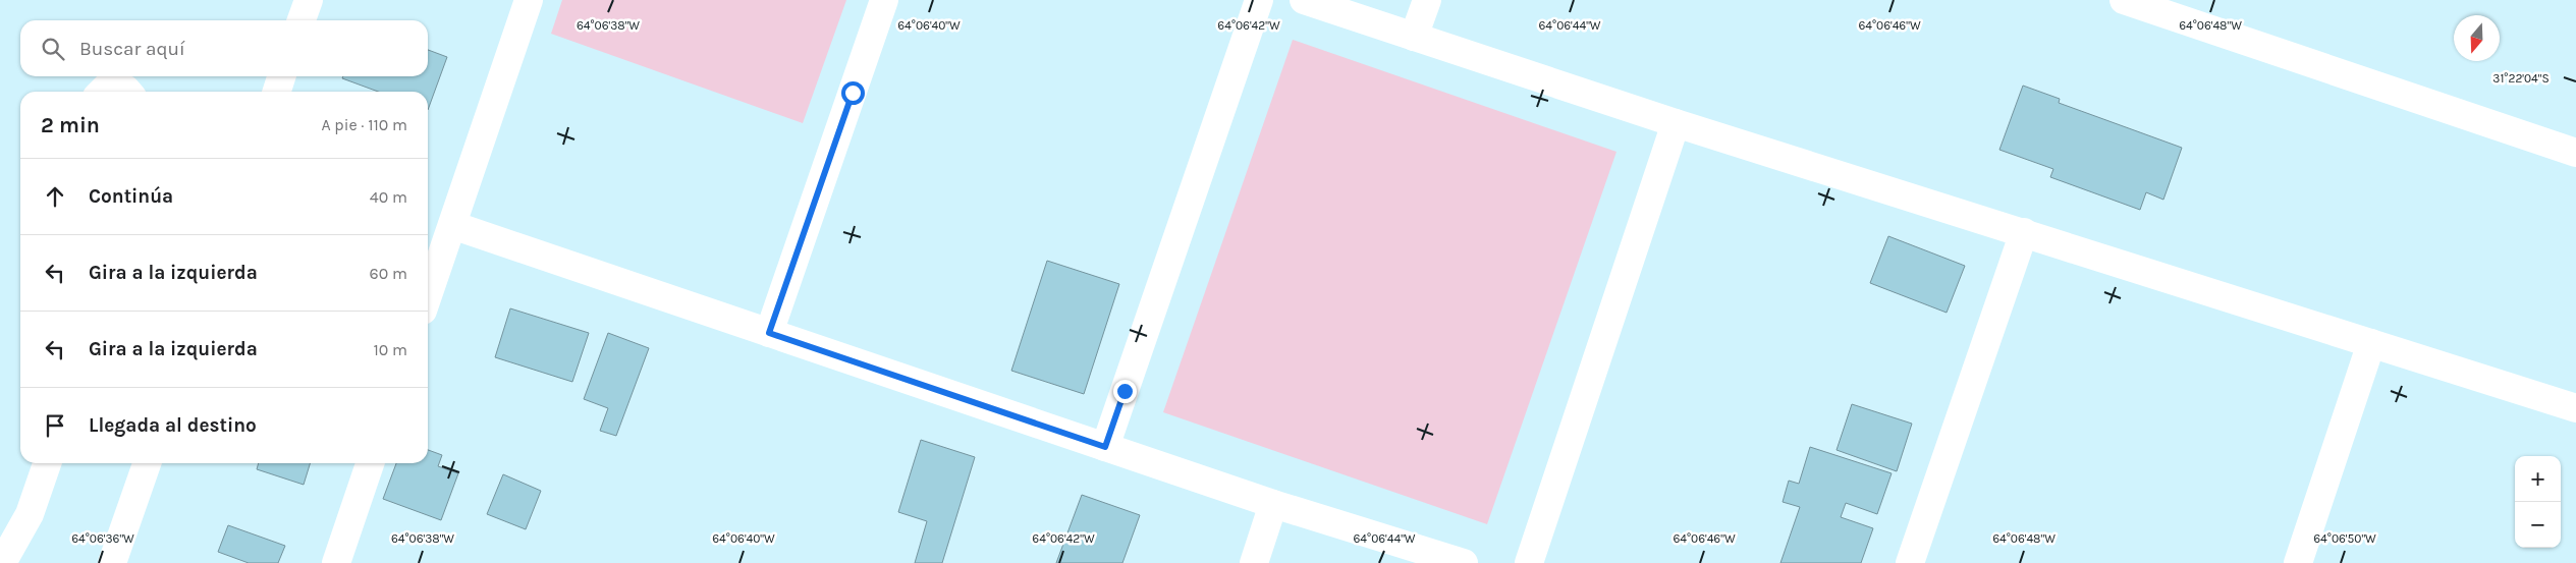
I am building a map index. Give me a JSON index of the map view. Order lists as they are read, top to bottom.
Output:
{
  "north": "bottom",
  "page": {
    "search": "Buscar aquí",
    "heading": ["2 min", "A pie · 110 m"],
    "list": [
      ["Continúa", "40 m"],
      ["Gira a la izquierda", "60 m"],
      ["Gira a la izquierda", "10 m"],
      "Llegada al destino"
    ],
    "map_buttons": ["+", "−"]
  },
  "coordinates": [
    "64°06'38\"W",
    "64°06'40\"W",
    "64°06'42\"W",
    "64°06'44\"W",
    "64°06'46\"W",
    "64°06'48\"W",
    "31°22'04\"S",
    "64°06'36\"W",
    "64°06'50\"W"
  ]
}
